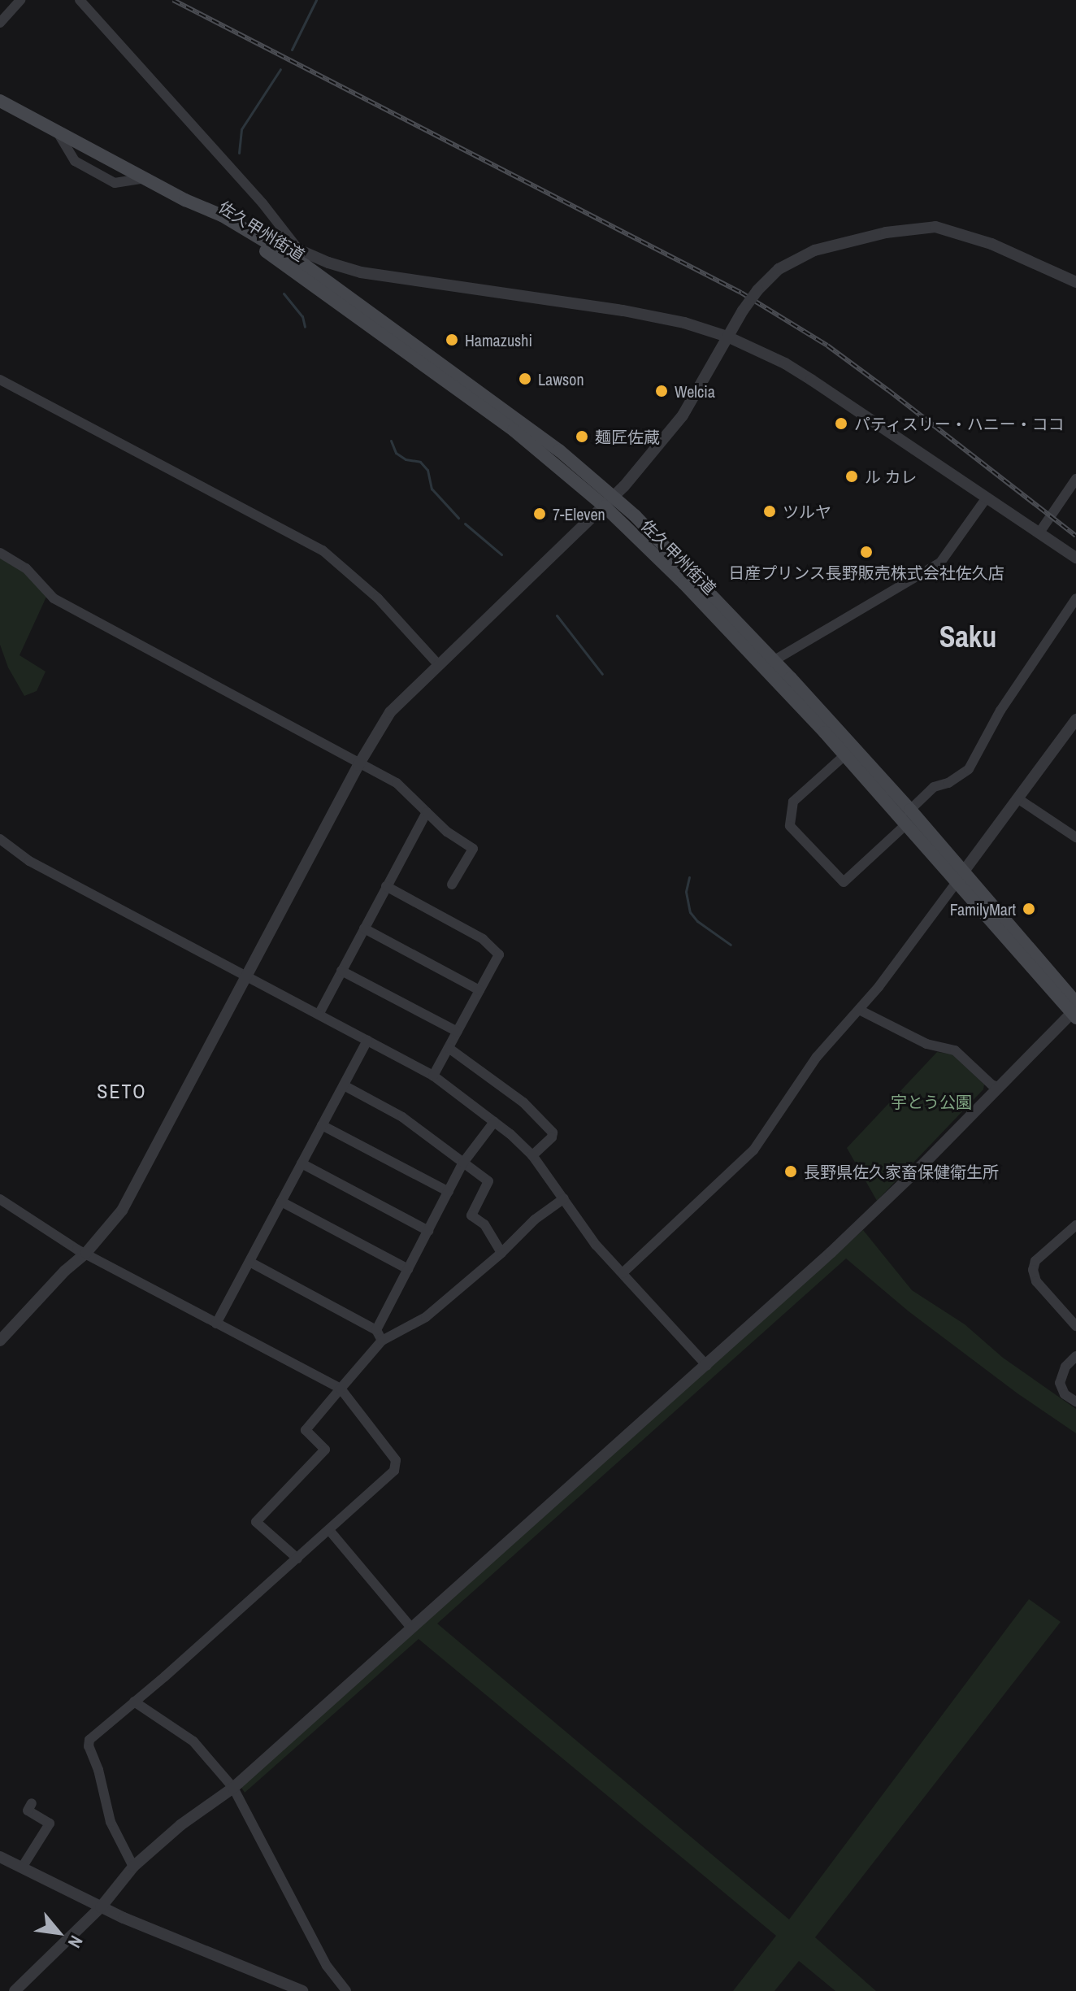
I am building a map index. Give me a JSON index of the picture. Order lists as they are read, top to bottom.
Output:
{
  "streets": {
    "main road": ["佐久甲州街道"]
  },
  "districts": ["Saku", "SETO"],
  "parks": ["宇とう公園"],
  "places": [
    "Hamazushi",
    "Lawson",
    "Welcia",
    "パティスリー・ハニー・ココ",
    "麺匠佐蔵",
    "ル カレ",
    "ツルヤ",
    "7-Eleven",
    "日産プリンス長野販売株式会社佐久店",
    "FamilyMart",
    "長野県佐久家畜保健衛生所"
  ],
  "north": "bottom right"
}
